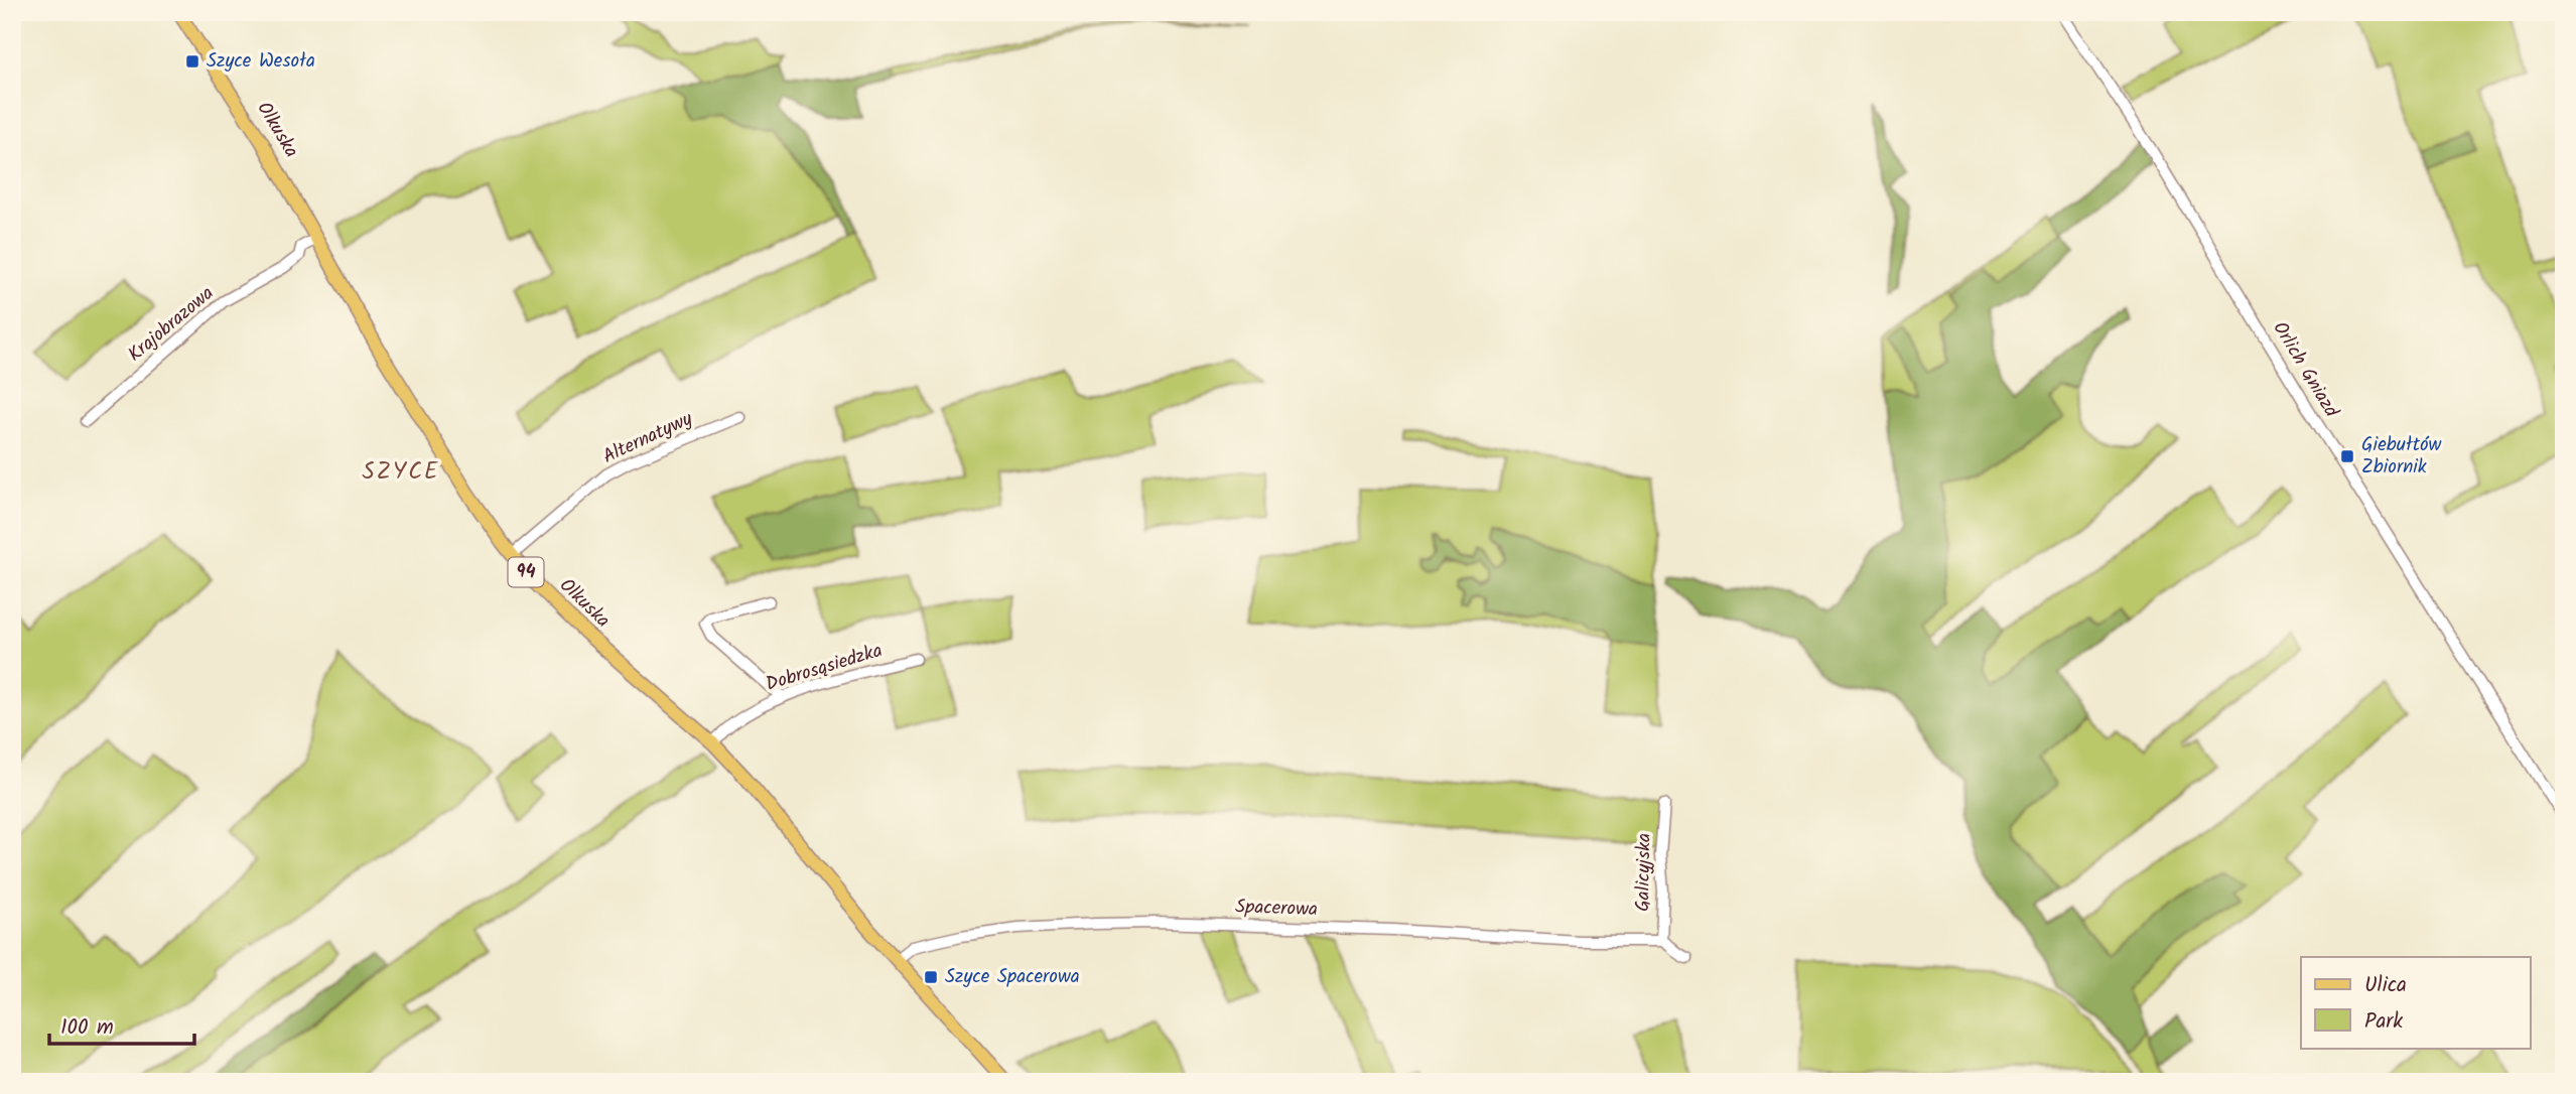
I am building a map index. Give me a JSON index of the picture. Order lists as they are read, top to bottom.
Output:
{
  "streets": {
    "main road": ["Olkuska", "94"],
    "street": [
      "Krajobrazowa",
      "Orlich Gniazd",
      "Alternatywy",
      "Dobrosąsiedzka",
      "Galicyjska",
      "Spacerowa"
    ]
  },
  "crossings": [
    ["Olkuska", "Krajobrazowa"],
    ["Olkuska", "Alternatywy"],
    ["Olkuska", "Dobrosąsiedzka"],
    ["Olkuska", "Spacerowa"],
    ["Galicyjska", "Spacerowa"]
  ],
  "districts": ["SZYCE"],
  "places": {
    "transit": ["Szyce Wesoła", "Giebułtów Zbiornik", "Szyce Spacerowa"]
  },
  "legend": ["Ulica", "Park"],
  "scale_bar": "100 m"
}
